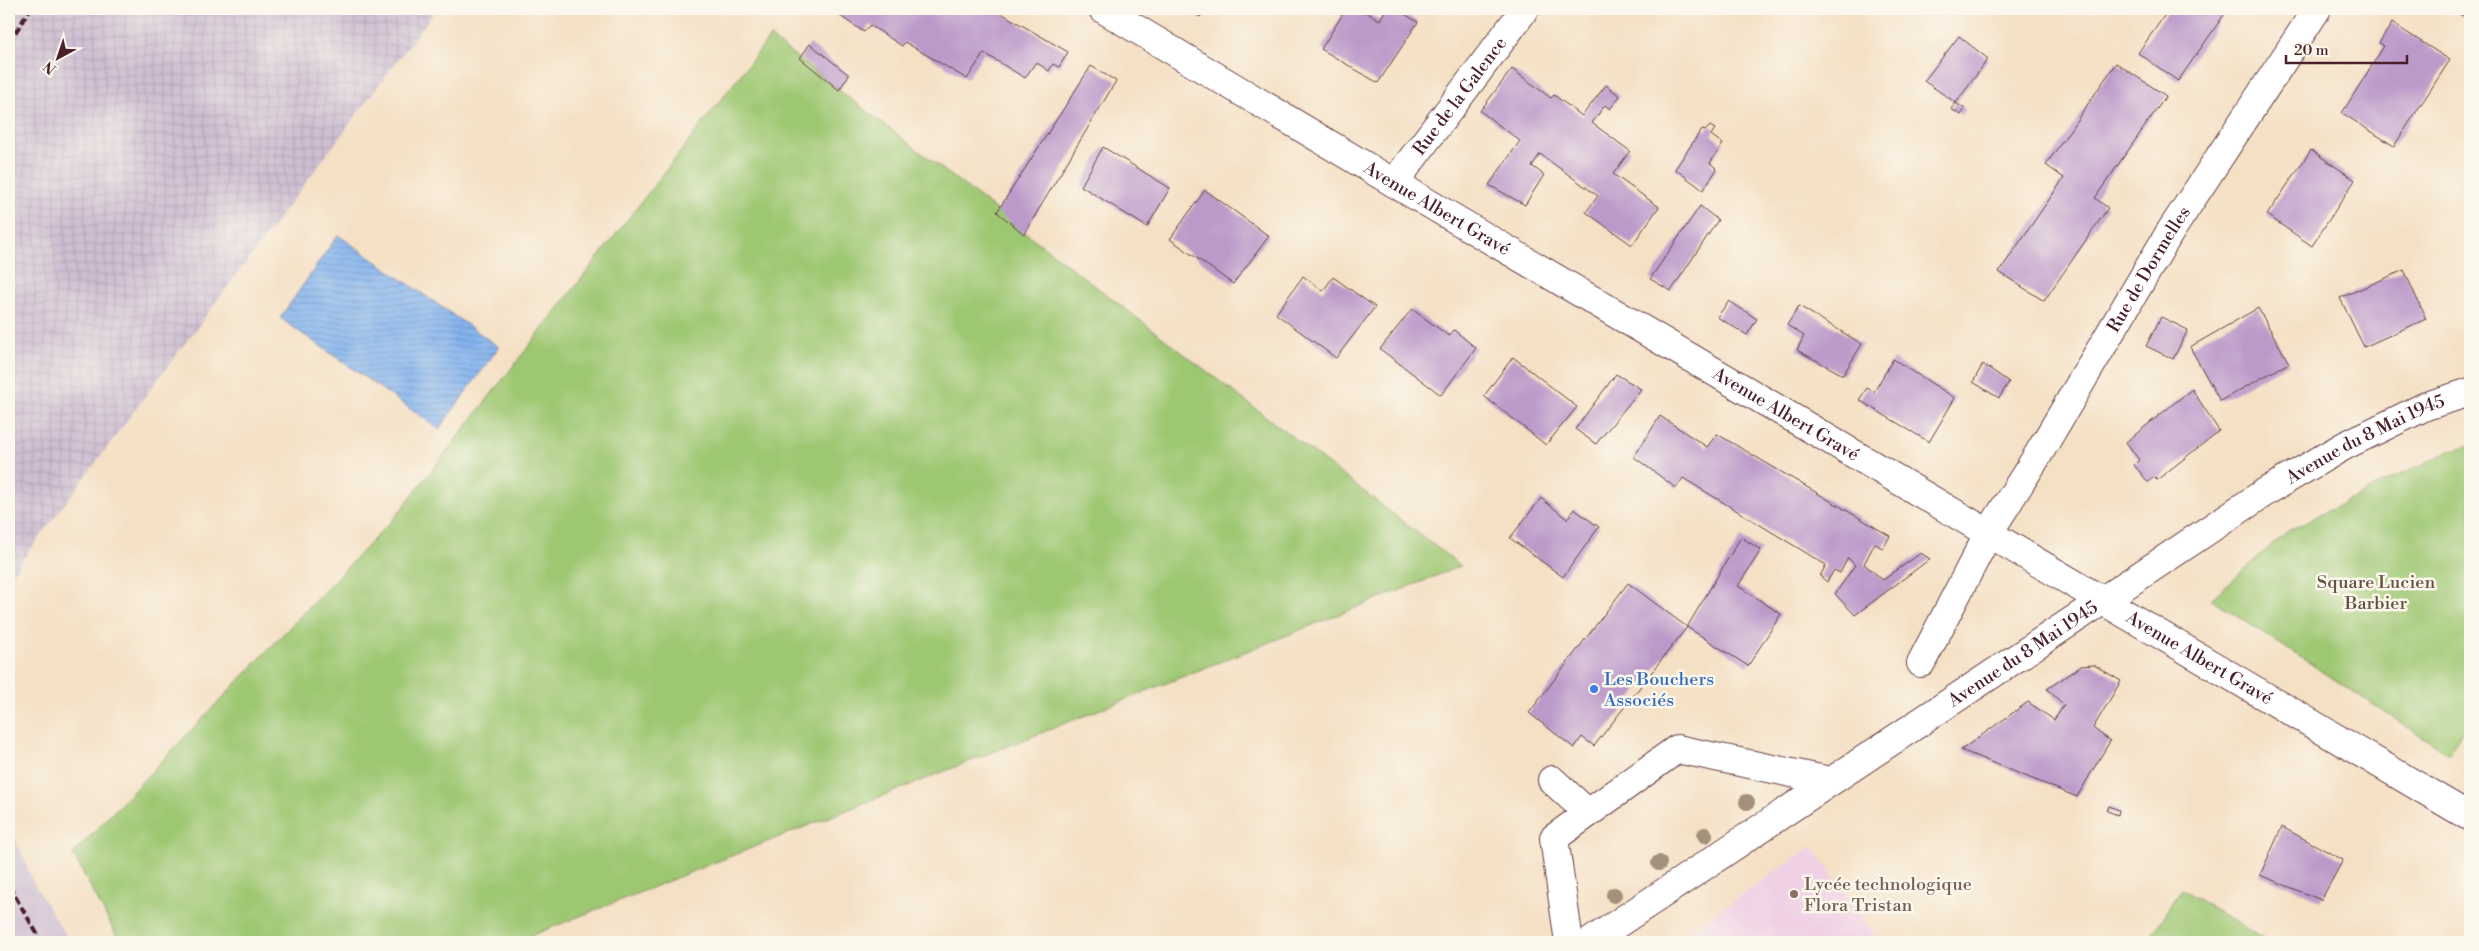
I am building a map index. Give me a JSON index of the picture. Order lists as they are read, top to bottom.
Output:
{
  "streets": {
    "street": [
      "Rue de la Galence",
      "Avenue Albert Gravé",
      "Rue de Dormelles",
      "Avenue du 8 Mai 1945"
    ]
  },
  "crossings": [
    ["Rue de la Galence", "Avenue Albert Gravé"],
    ["Avenue Albert Gravé", "Rue de Dormelles"],
    ["Avenue Albert Gravé", "Avenue du 8 Mai 1945"]
  ],
  "parks": ["Square Lucien Barbier"],
  "places": ["Les Bouchers Associés", "Lycée technologique Flora Tristan"],
  "scale_bar": "20 m",
  "north": "bottom left"
}
